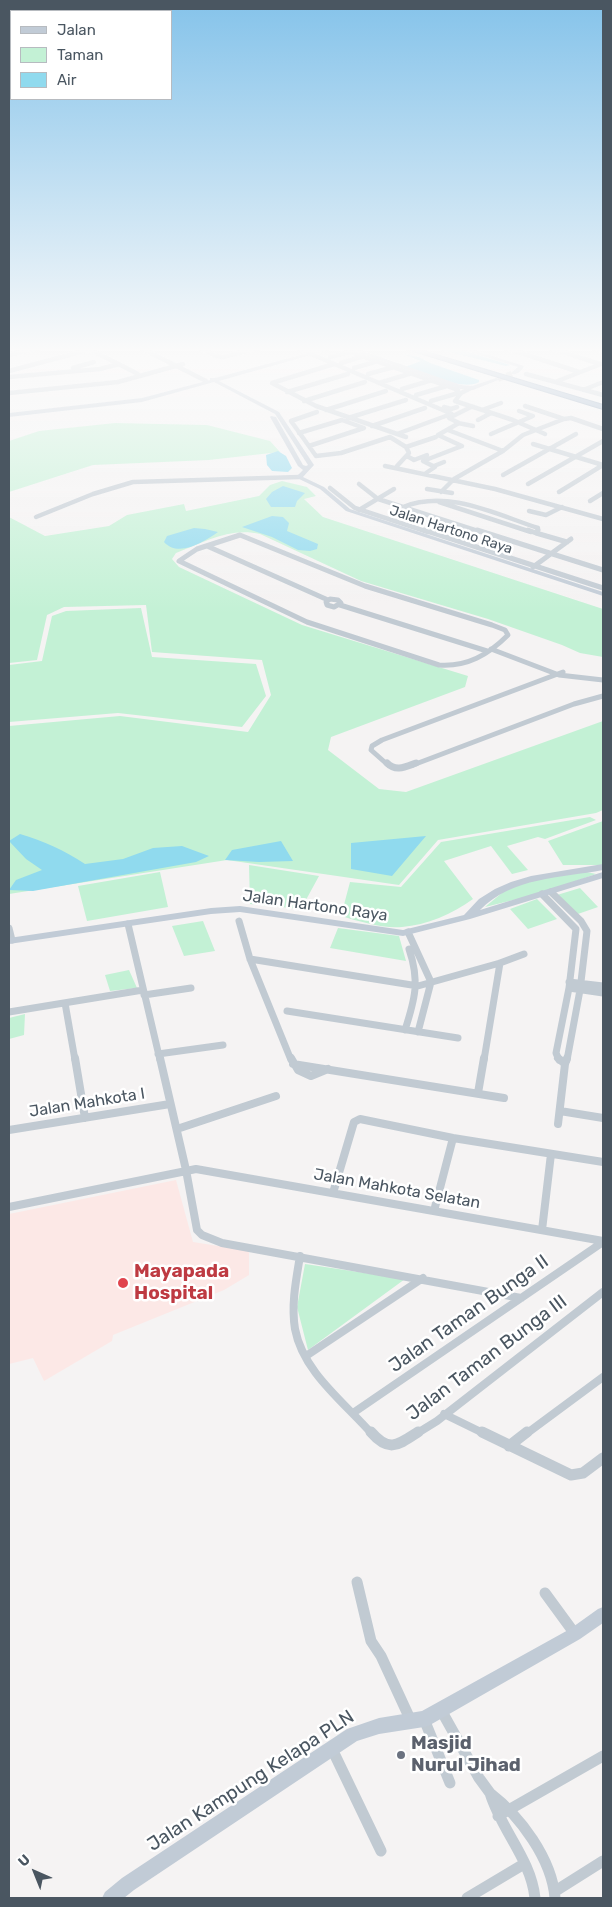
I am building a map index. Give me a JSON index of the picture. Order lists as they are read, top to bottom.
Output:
{
  "streets": {
    "street": [
      "Jalan Hartono Raya",
      "Jalan Mahkota I",
      "Jalan Mahkota Selatan",
      "Jalan Taman Bunga II",
      "Jalan Taman Bunga III",
      "Jalan Kampung Kelapa PLN"
    ]
  },
  "crossings": [
    ["Jalan Mahkota Selatan", "Jalan Taman Bunga II"],
    ["Jalan Taman Bunga II", "Jalan Taman Bunga III"]
  ],
  "places": ["Mayapada Hospital", "Masjid Nurul Jihad"],
  "legend": ["Jalan", "Taman", "Air"],
  "north": "top left"
}
